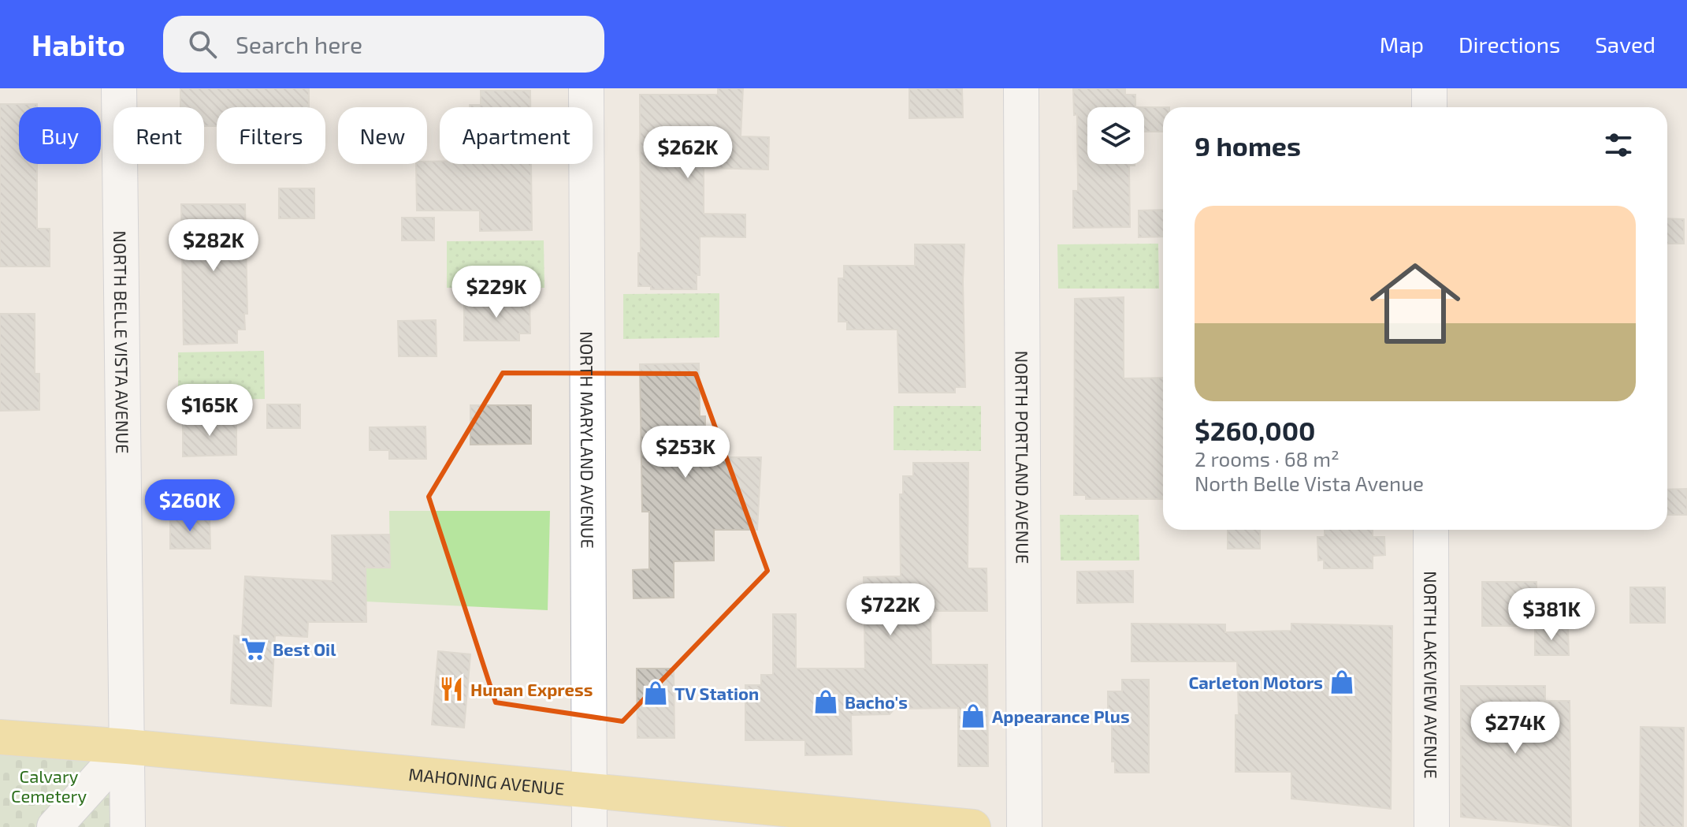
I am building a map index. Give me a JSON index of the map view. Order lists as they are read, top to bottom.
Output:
{
  "streets": {
    "main road": ["MAHONING AVENUE"],
    "street": [
      "NORTH BELLE VISTA AVENUE",
      "NORTH MARYLAND AVENUE",
      "NORTH PORTLAND AVENUE",
      "NORTH LAKEVIEW AVENUE"
    ]
  },
  "crossings": [
    ["NORTH BELLE VISTA AVENUE", "MAHONING AVENUE"],
    ["NORTH MARYLAND AVENUE", "MAHONING AVENUE"]
  ],
  "parks": ["Calvary Cemetery"],
  "places": {
    "supermarket": ["Best Oil"],
    "shop": [
      "Carleton Motors",
      "TV Station",
      "Bacho's",
      "Appearance Plus"
    ],
    "restaurant": ["Hunan Express"]
  },
  "page": {
    "header": "Habito",
    "search": "Search here",
    "nav": ["Map", "Directions", "Saved"],
    "chip": [
      "Buy",
      "Rent",
      "Filters",
      "New",
      "Apartment"
    ],
    "heading": "9 homes",
    "price": [
      "$262K",
      "$282K",
      "$229K",
      "$165K",
      "$253K",
      "$260K",
      "$722K",
      "$381K",
      "$274K"
    ],
    "list": [
      {
        "name": "$260,000",
        "note": "2 rooms · 68 m² · North Belle Vista Avenue"
      }
    ]
  }
}
